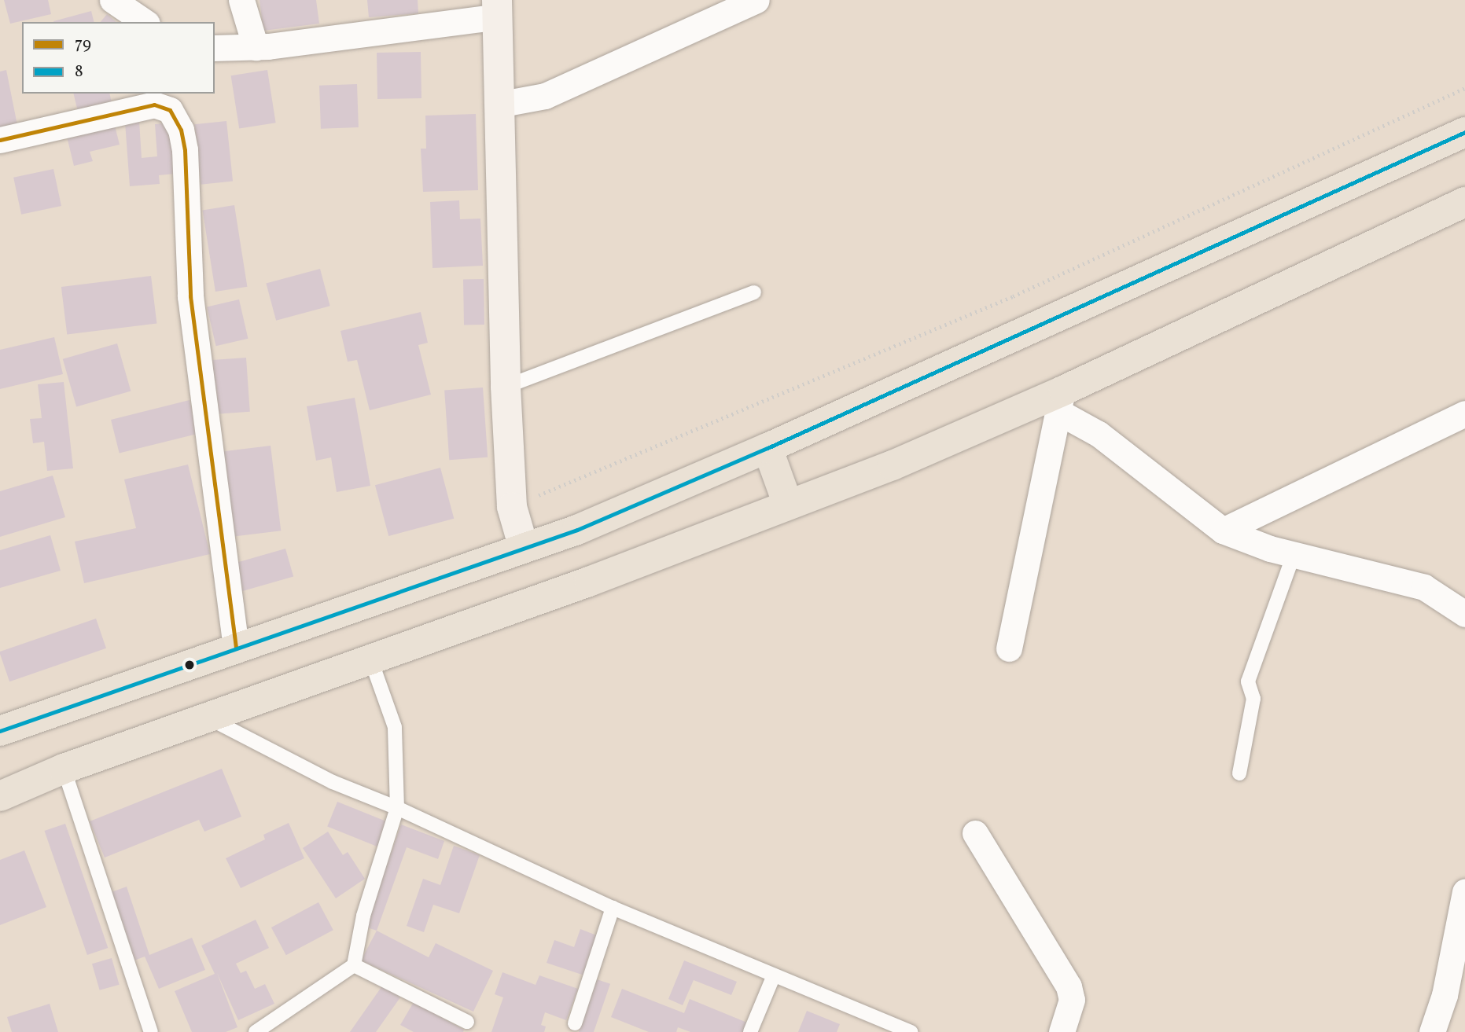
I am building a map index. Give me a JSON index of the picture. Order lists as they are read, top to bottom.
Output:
{
  "lines": ["transit line 79", "transit line 8"],
  "legend": ["79", "8"]
}
